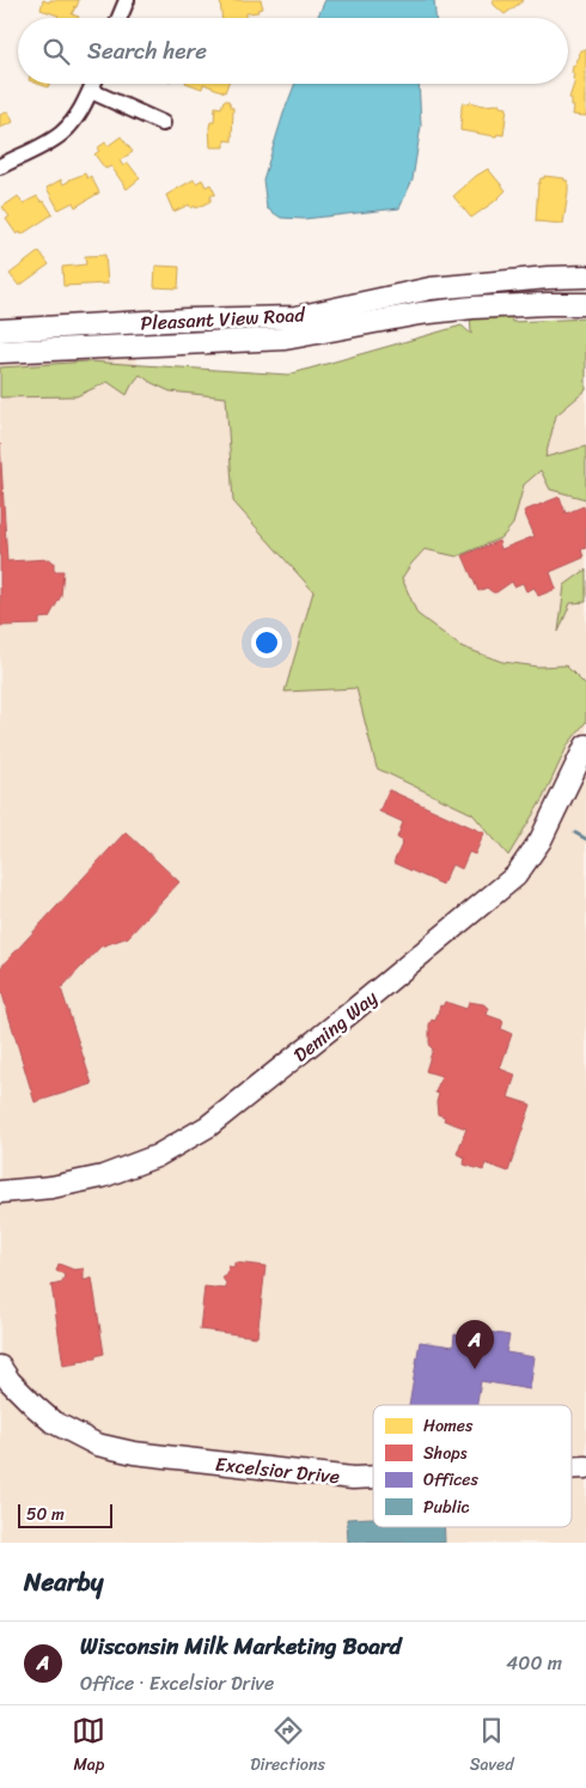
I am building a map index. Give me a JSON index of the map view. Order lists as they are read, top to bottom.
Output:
{
  "streets": {
    "street": ["Pleasant View Road", "Deming Way", "Excelsior Drive"]
  },
  "legend": [
    "Homes",
    "Shops",
    "Offices",
    "Public"
  ],
  "scale_bar": "50 m",
  "page": {
    "search": "Search here",
    "pins": "A",
    "scale": "50 m",
    "heading": "Nearby",
    "list": [
      {
        "mark": "A",
        "name": "Wisconsin Milk Marketing Board",
        "note": "Office · Excelsior Drive",
        "value": "400 m"
      }
    ],
    "nav": ["Map", "Directions", "Saved"]
  }
}
